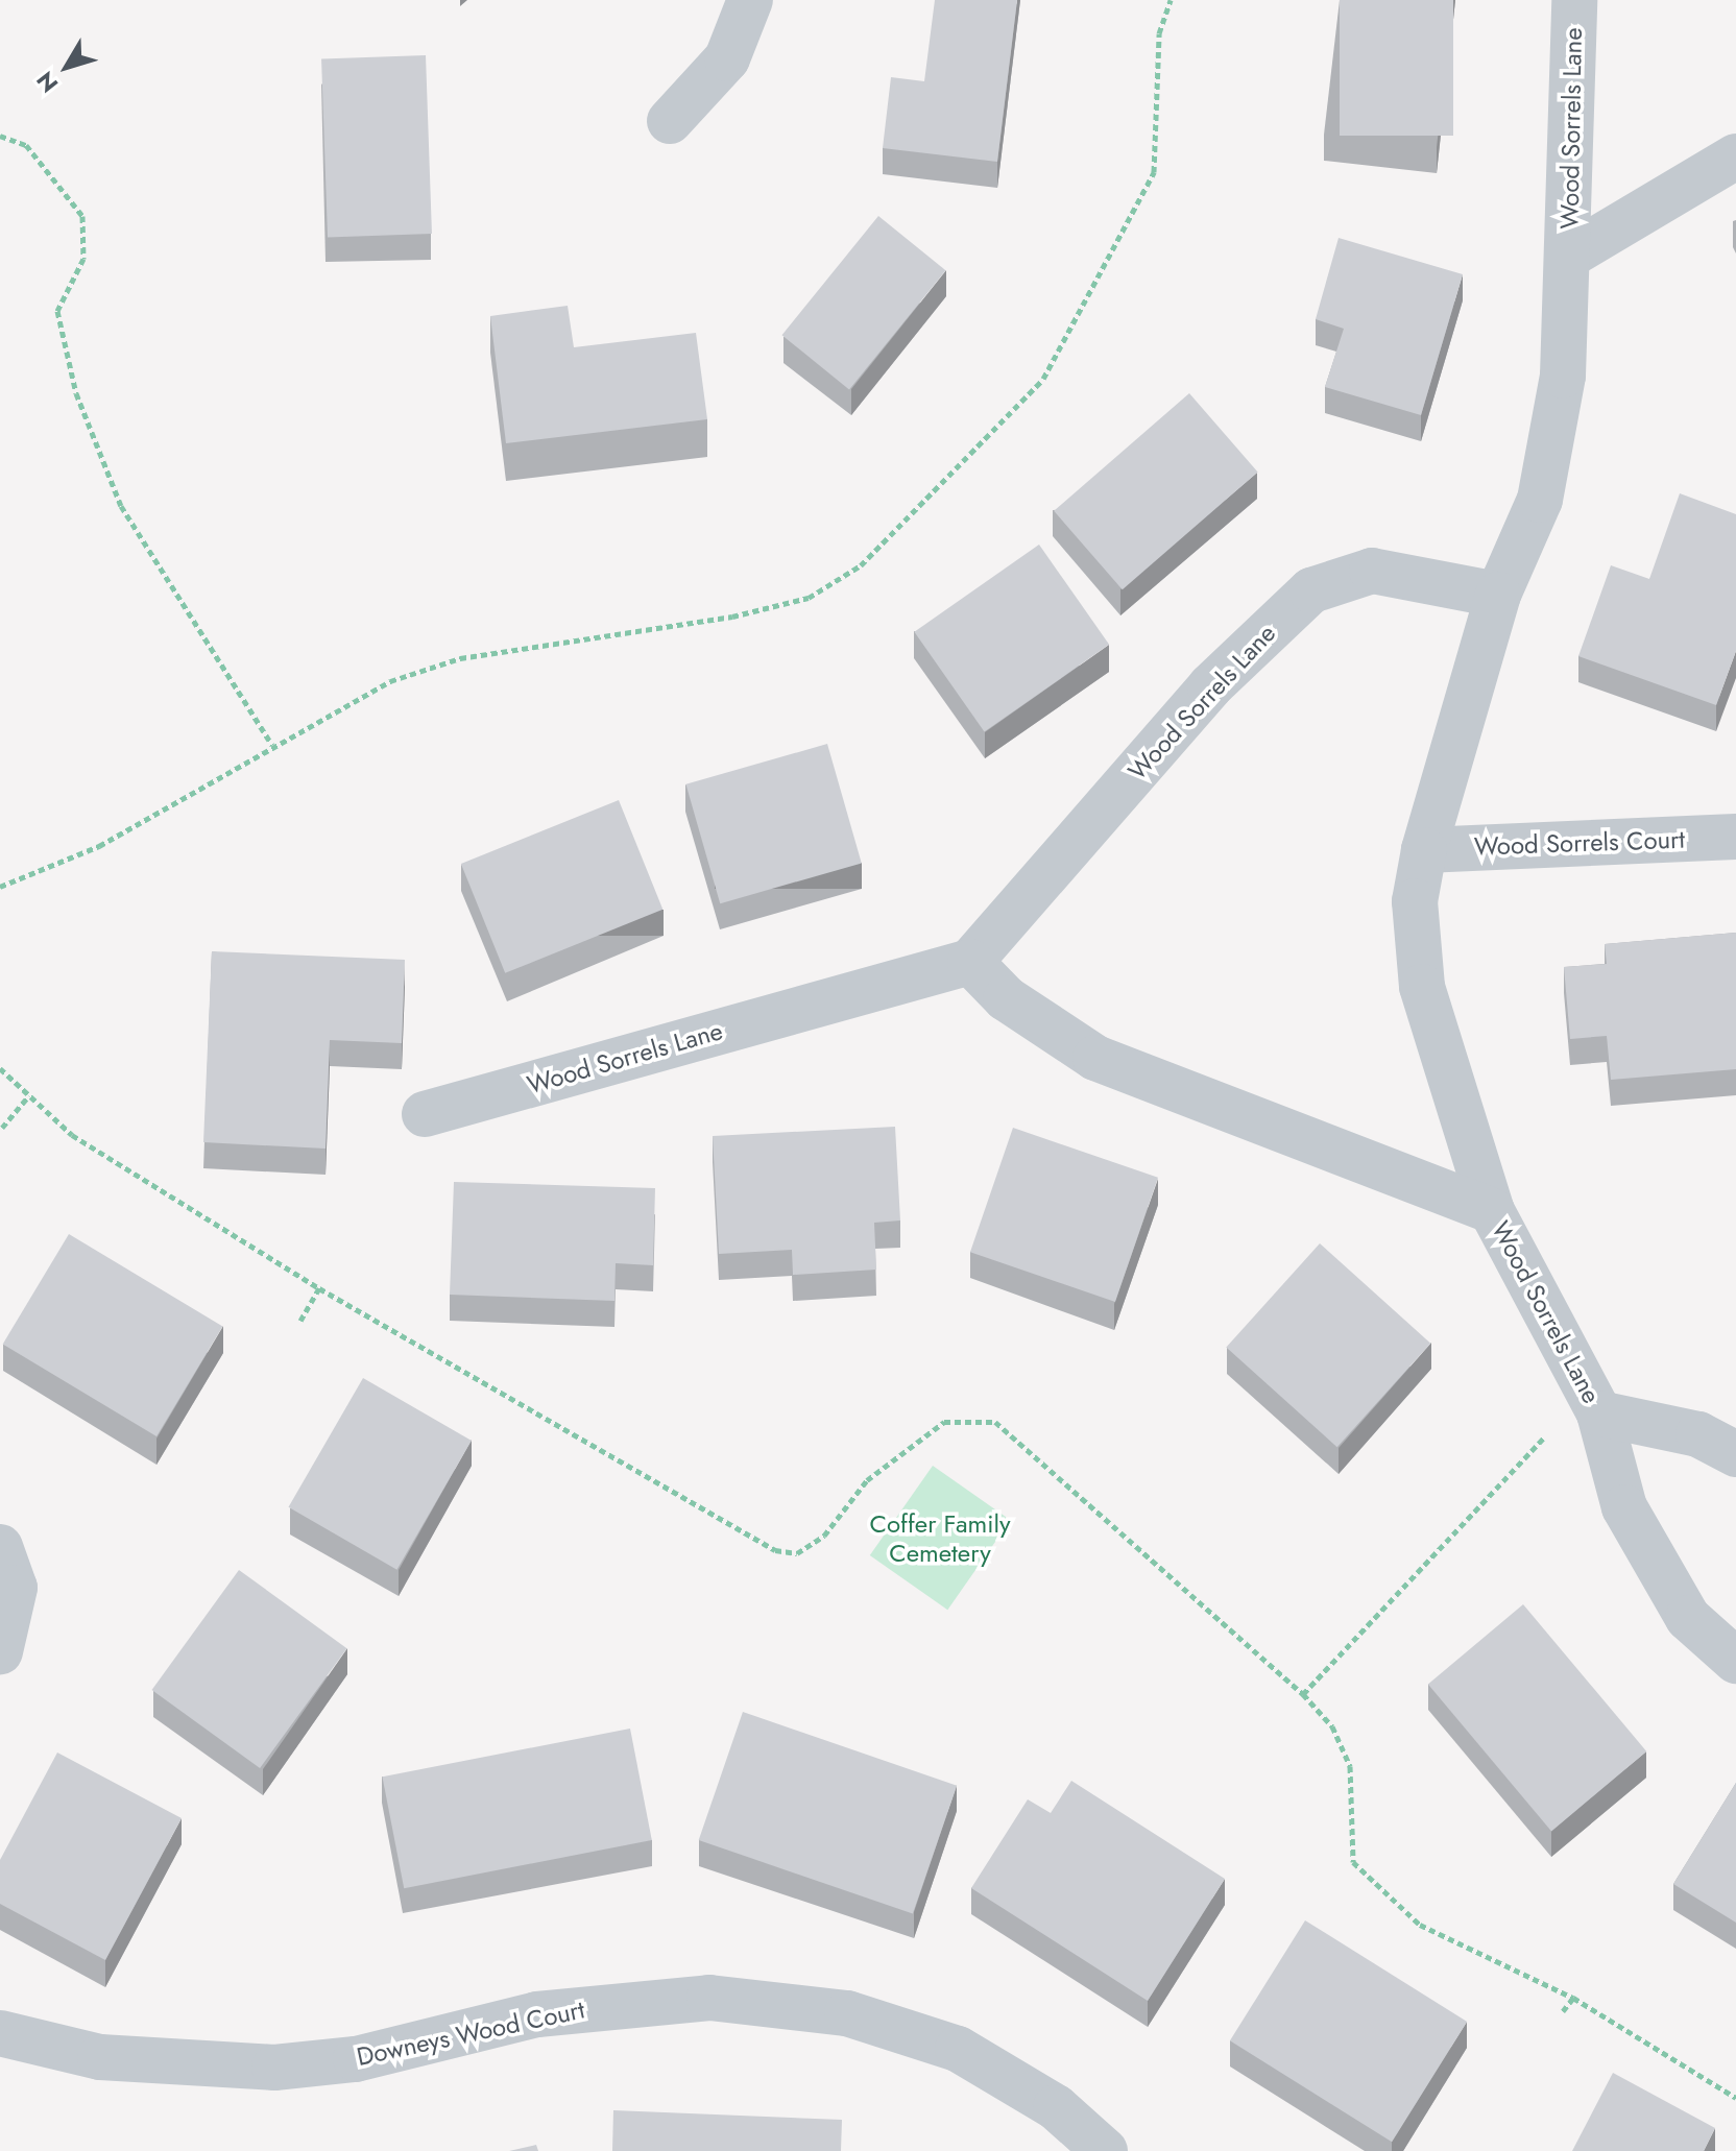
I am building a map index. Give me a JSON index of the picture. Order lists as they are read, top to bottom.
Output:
{
  "streets": {
    "street": ["Wood Sorrels Lane", "Wood Sorrels Court", "Downeys Wood Court"]
  },
  "crossings": [
    ["Wood Sorrels Lane", "Wood Sorrels Court"]
  ],
  "parks": ["Coffer Family Cemetery"],
  "north": "bottom left"
}
